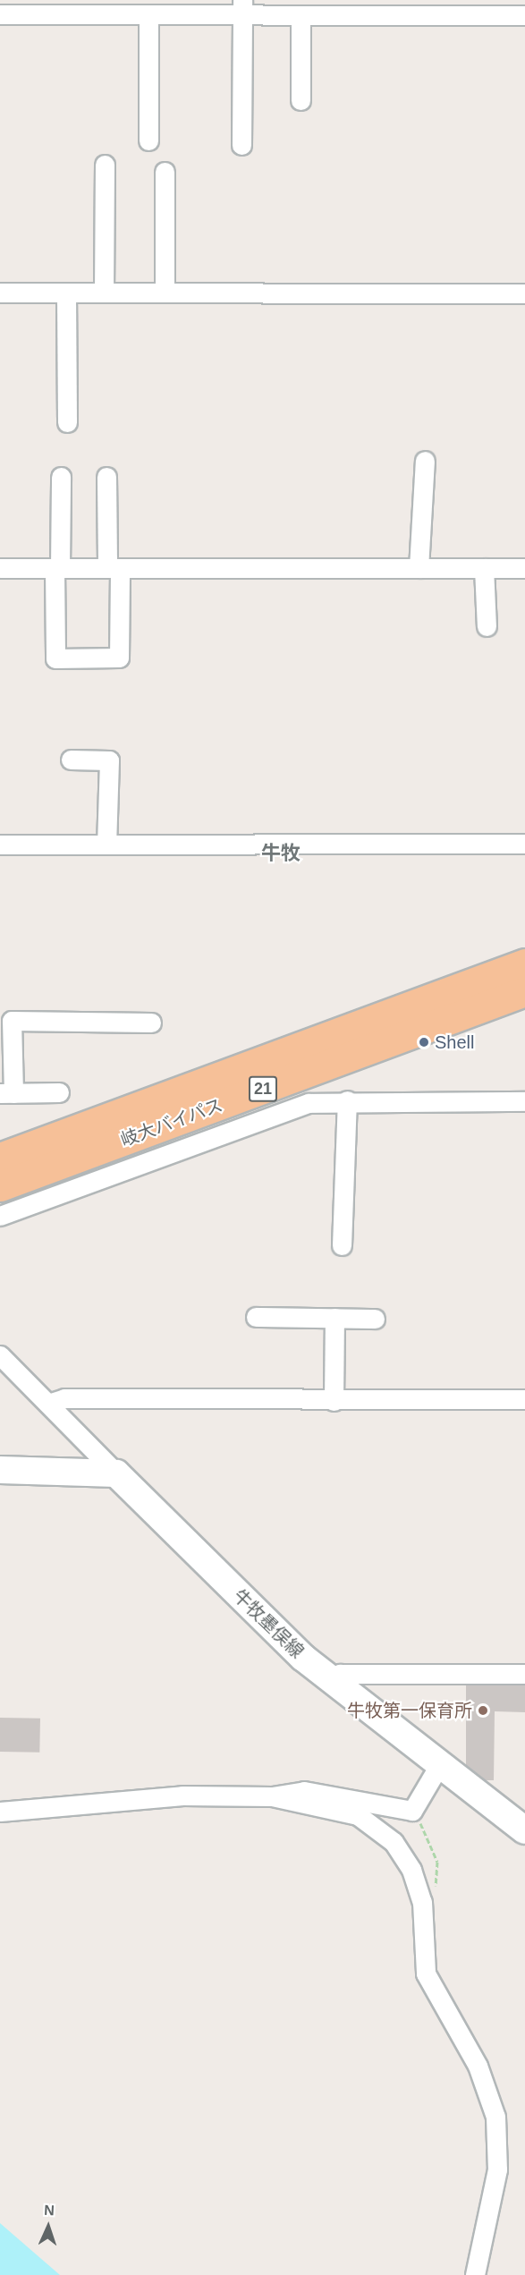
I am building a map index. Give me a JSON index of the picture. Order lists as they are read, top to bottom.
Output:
{
  "streets": {
    "highway": ["21", "岐大バイパス"],
    "main road": ["牛牧墨俣線"]
  },
  "districts": ["牛牧"],
  "places": ["Shell", "牛牧第一保育所"],
  "north": "top"
}
